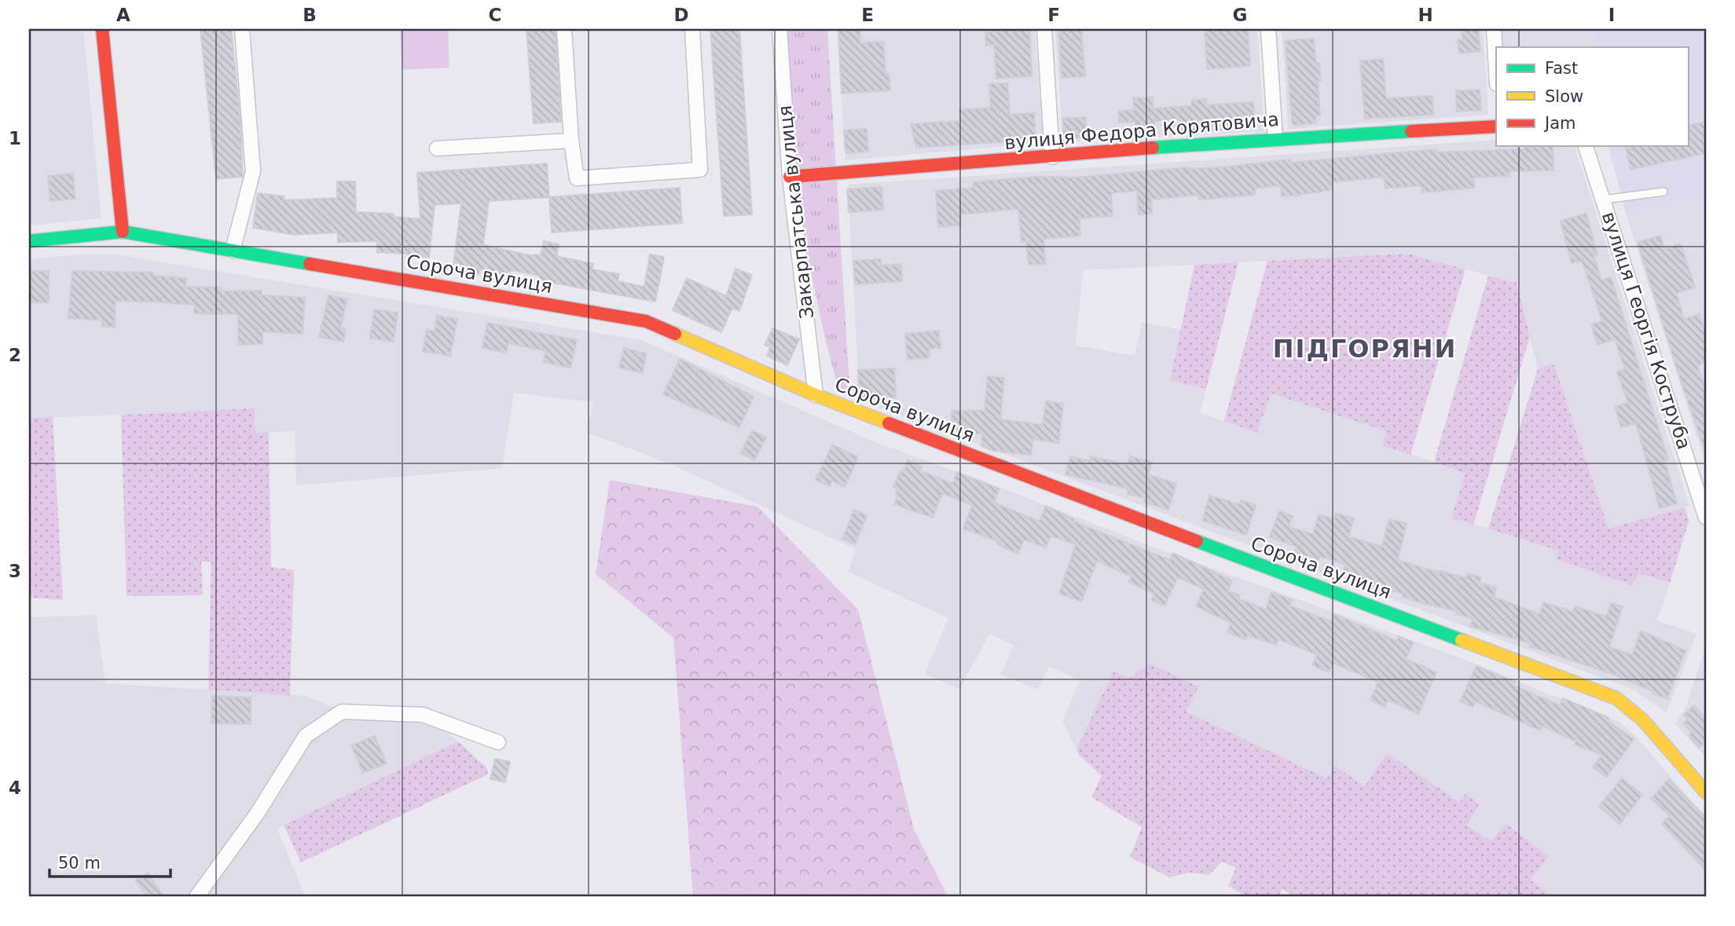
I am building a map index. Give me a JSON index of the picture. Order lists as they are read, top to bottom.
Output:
{
  "streets": {
    "main road": ["вулиця Федора Корятовича", "Сороча вулиця"],
    "street": ["Закарпатська вулиця", "вулиця Георгія Коструба"]
  },
  "crossings": [
    ["вулиця Федора Корятовича", "Закарпатська вулиця"],
    ["Закарпатська вулиця", "Сороча вулиця"]
  ],
  "districts": ["ПІДГОРЯНИ"],
  "legend": ["Fast", "Slow", "Jam"],
  "scale_bar": "50 m",
  "grid": {
    "columns": [
      "A",
      "B",
      "C",
      "D",
      "E",
      "F",
      "G",
      "H",
      "I"
    ],
    "rows": [
      "1",
      "2",
      "3",
      "4"
    ]
  }
}
